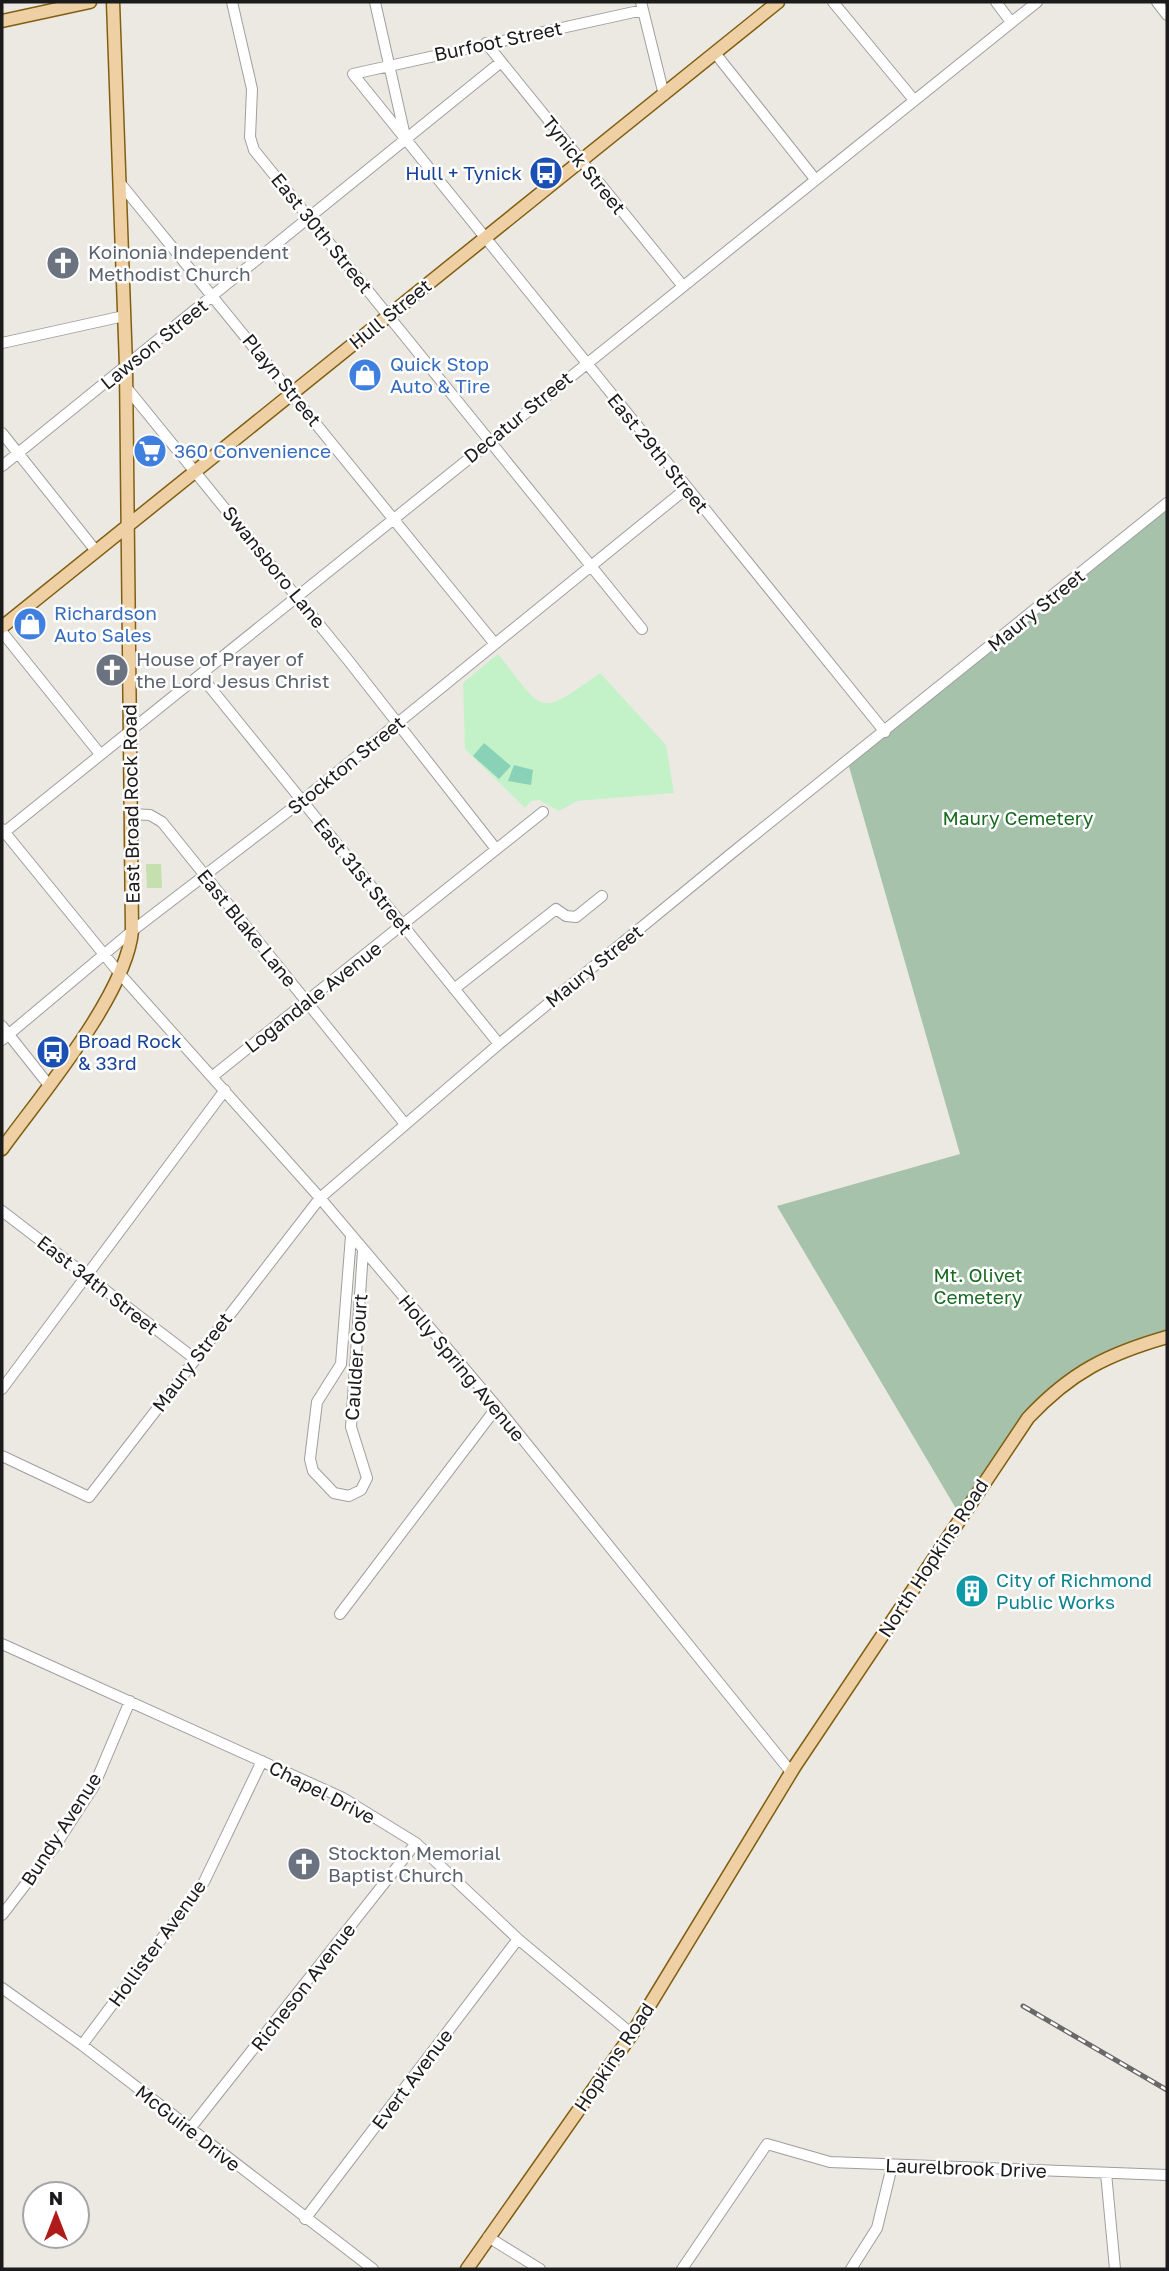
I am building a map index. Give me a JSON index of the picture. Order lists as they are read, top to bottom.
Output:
{
  "streets": {
    "main road": [
      "Hull Street",
      "East Broad Rock Road",
      "North Hopkins Road",
      "Hopkins Road"
    ],
    "street": [
      "Burfoot Street",
      "Tynick Street",
      "East 30th Street",
      "Lawson Street",
      "Playn Street",
      "Decatur Street",
      "East 29th Street",
      "Swansboro Lane",
      "Maury Street",
      "Stockton Street",
      "East 31st Street",
      "East Blake Lane",
      "Logandale Avenue",
      "East 34th Street",
      "Caulder Court",
      "Holly Spring Avenue",
      "Chapel Drive",
      "Bundy Avenue",
      "Hollister Avenue",
      "Richeson Avenue",
      "Evert Avenue",
      "McGuire Drive",
      "Laurelbrook Drive"
    ]
  },
  "crossings": [
    ["Burfoot Street", "Tynick Street"],
    ["Burfoot Street", "East 29th Street"],
    ["Tynick Street", "Hull Street"],
    ["Tynick Street", "Lawson Street"],
    ["Tynick Street", "Decatur Street"],
    ["East 30th Street", "Hull Street"],
    ["East 30th Street", "Lawson Street"],
    ["East 30th Street", "Decatur Street"],
    ["East 30th Street", "Stockton Street"],
    ["Hull Street", "Playn Street"],
    ["Hull Street", "East 29th Street"],
    ["Hull Street", "Swansboro Lane"],
    ["Hull Street", "East Broad Rock Road"],
    ["Lawson Street", "Playn Street"],
    ["Lawson Street", "East 29th Street"],
    ["Lawson Street", "East Broad Rock Road"],
    ["Playn Street", "Decatur Street"],
    ["Playn Street", "Stockton Street"],
    ["Playn Street", "East Broad Rock Road"],
    ["Decatur Street", "East 29th Street"],
    ["Decatur Street", "Swansboro Lane"],
    ["Decatur Street", "East Broad Rock Road"],
    ["Decatur Street", "East 31st Street"],
    ["Decatur Street", "Holly Spring Avenue"],
    ["East 29th Street", "Maury Street"],
    ["East 29th Street", "Stockton Street"],
    ["Swansboro Lane", "Stockton Street"],
    ["Swansboro Lane", "East Broad Rock Road"],
    ["Swansboro Lane", "Logandale Avenue"],
    ["Maury Street", "East 31st Street"],
    ["Maury Street", "East Blake Lane"],
    ["Maury Street", "East 34th Street"],
    ["Maury Street", "Holly Spring Avenue"],
    ["Stockton Street", "East Broad Rock Road"],
    ["Stockton Street", "East 31st Street"],
    ["Stockton Street", "East Blake Lane"],
    ["Stockton Street", "Holly Spring Avenue"],
    ["East Broad Rock Road", "East Blake Lane"],
    ["East Broad Rock Road", "Holly Spring Avenue"],
    ["East 31st Street", "Logandale Avenue"],
    ["East Blake Lane", "Logandale Avenue"],
    ["Logandale Avenue", "Holly Spring Avenue"],
    ["Caulder Court", "Holly Spring Avenue"],
    ["Holly Spring Avenue", "North Hopkins Road"],
    ["North Hopkins Road", "Hopkins Road"],
    ["Chapel Drive", "Bundy Avenue"],
    ["Chapel Drive", "Hollister Avenue"],
    ["Chapel Drive", "Richeson Avenue"],
    ["Chapel Drive", "Hopkins Road"],
    ["Chapel Drive", "Evert Avenue"],
    ["Hollister Avenue", "McGuire Drive"],
    ["Richeson Avenue", "McGuire Drive"],
    ["Evert Avenue", "McGuire Drive"]
  ],
  "parks": ["Maury Cemetery", "Mt. Olivet Cemetery"],
  "places": {
    "bus stop": ["Hull + Tynick", "Broad Rock & 33rd"],
    "church": ["Koinonia Independent Methodist Church", "House of Prayer of the Lord Jesus Christ", "Stockton Memorial Baptist Church"],
    "shop": ["Quick Stop Auto & Tire", "Richardson Auto Sales"],
    "supermarket": ["360 Convenience"],
    "building": ["City of Richmond Public Works"]
  },
  "north": "top"
}
